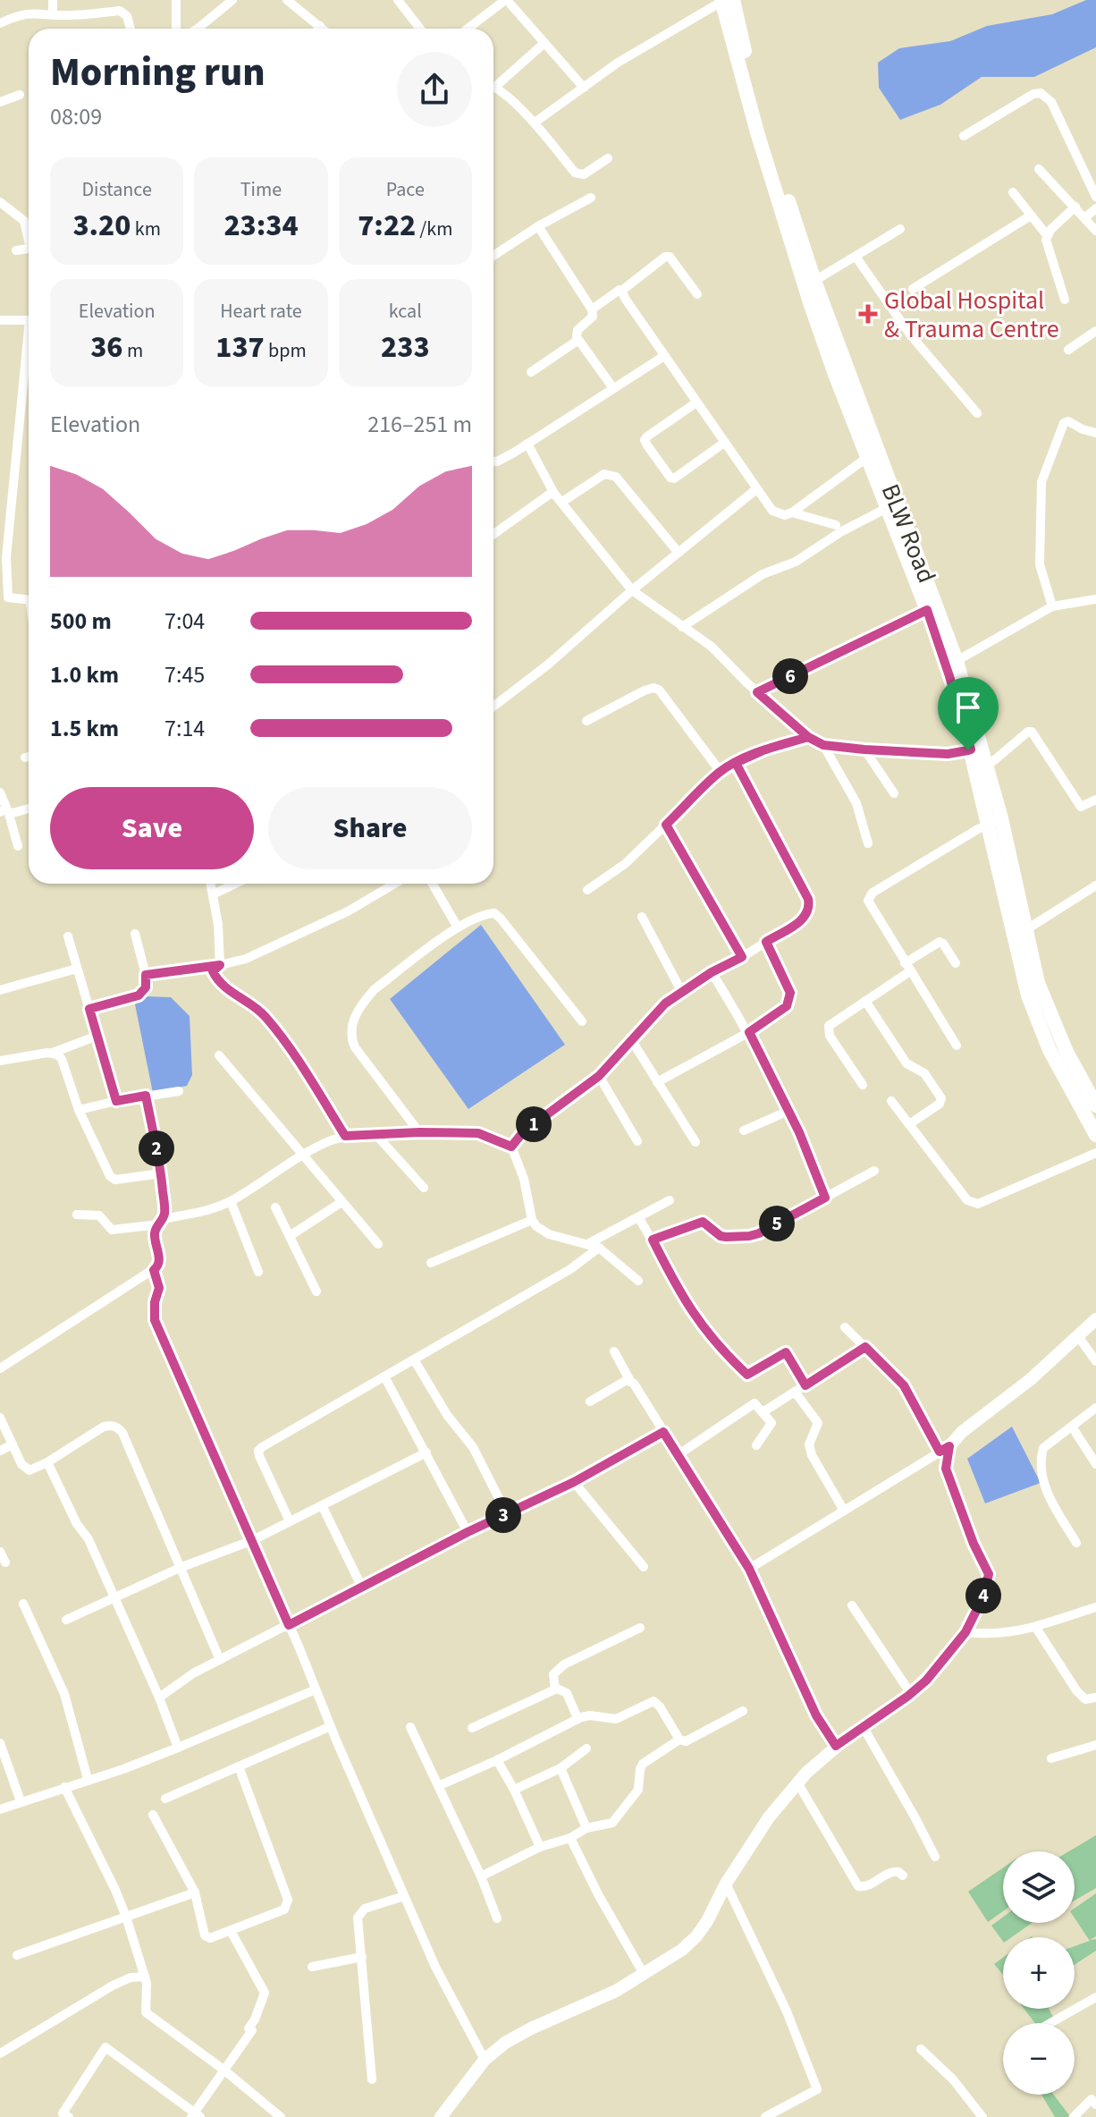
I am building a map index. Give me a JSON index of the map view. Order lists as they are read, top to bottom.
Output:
{
  "streets": {
    "main road": ["BLW Road"]
  },
  "places": {
    "health": ["Global Hospital & Trauma Centre"]
  },
  "page": {
    "heading": ["Morning run", "08:09"],
    "stats": [
      ["Distance", "3.20 km"],
      ["Time", "23:34"],
      ["Pace", "7:22 /km"],
      ["Elevation", "36 m"],
      ["Heart rate", "137 bpm"],
      ["kcal", "233"]
    ],
    "chart": ["Elevation", "216–251 m"],
    "list": [
      {
        "name": "500 m",
        "note": "7:04"
      },
      {
        "name": "1.0 km",
        "note": "7:45"
      },
      {
        "name": "1.5 km",
        "note": "7:14"
      }
    ],
    "pins": [
      "6",
      "1",
      "2",
      "5",
      "3",
      "4"
    ],
    "buttons": ["Save", "Share"],
    "map_buttons": ["+", "−"]
  }
}
